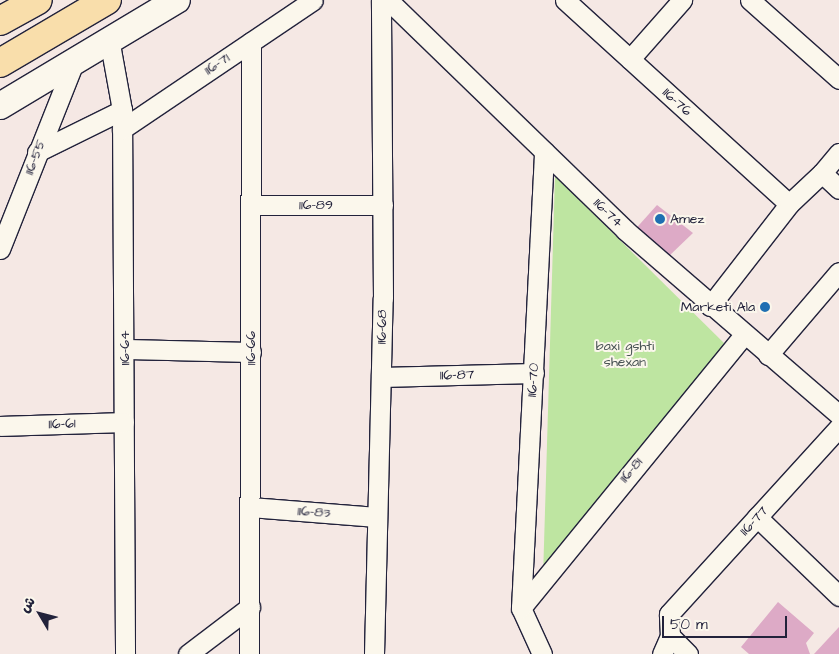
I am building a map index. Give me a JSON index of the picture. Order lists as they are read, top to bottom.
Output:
{
  "streets": {
    "street": [
      "116-71",
      "116-76",
      "116-55",
      "116-89",
      "116-74",
      "116-68",
      "116-64",
      "116-66",
      "116-87",
      "116-70",
      "116-61",
      "116-81",
      "116-83",
      "116-77"
    ]
  },
  "crossings": [
    ["116-71", "116-55"],
    ["116-71", "116-64"],
    ["116-71", "116-66"],
    ["116-89", "116-68"],
    ["116-89", "116-66"],
    ["116-74", "116-70"],
    ["116-74", "116-81"],
    ["116-68", "116-87"],
    ["116-68", "116-83"],
    ["116-64", "116-61"],
    ["116-66", "116-83"],
    ["116-87", "116-70"],
    ["116-70", "116-81"]
  ],
  "parks": ["baxi gshti shexan"],
  "places": ["Amez", "Marketi Ala"],
  "scale_bar": "50 m",
  "north": "top left"
}
